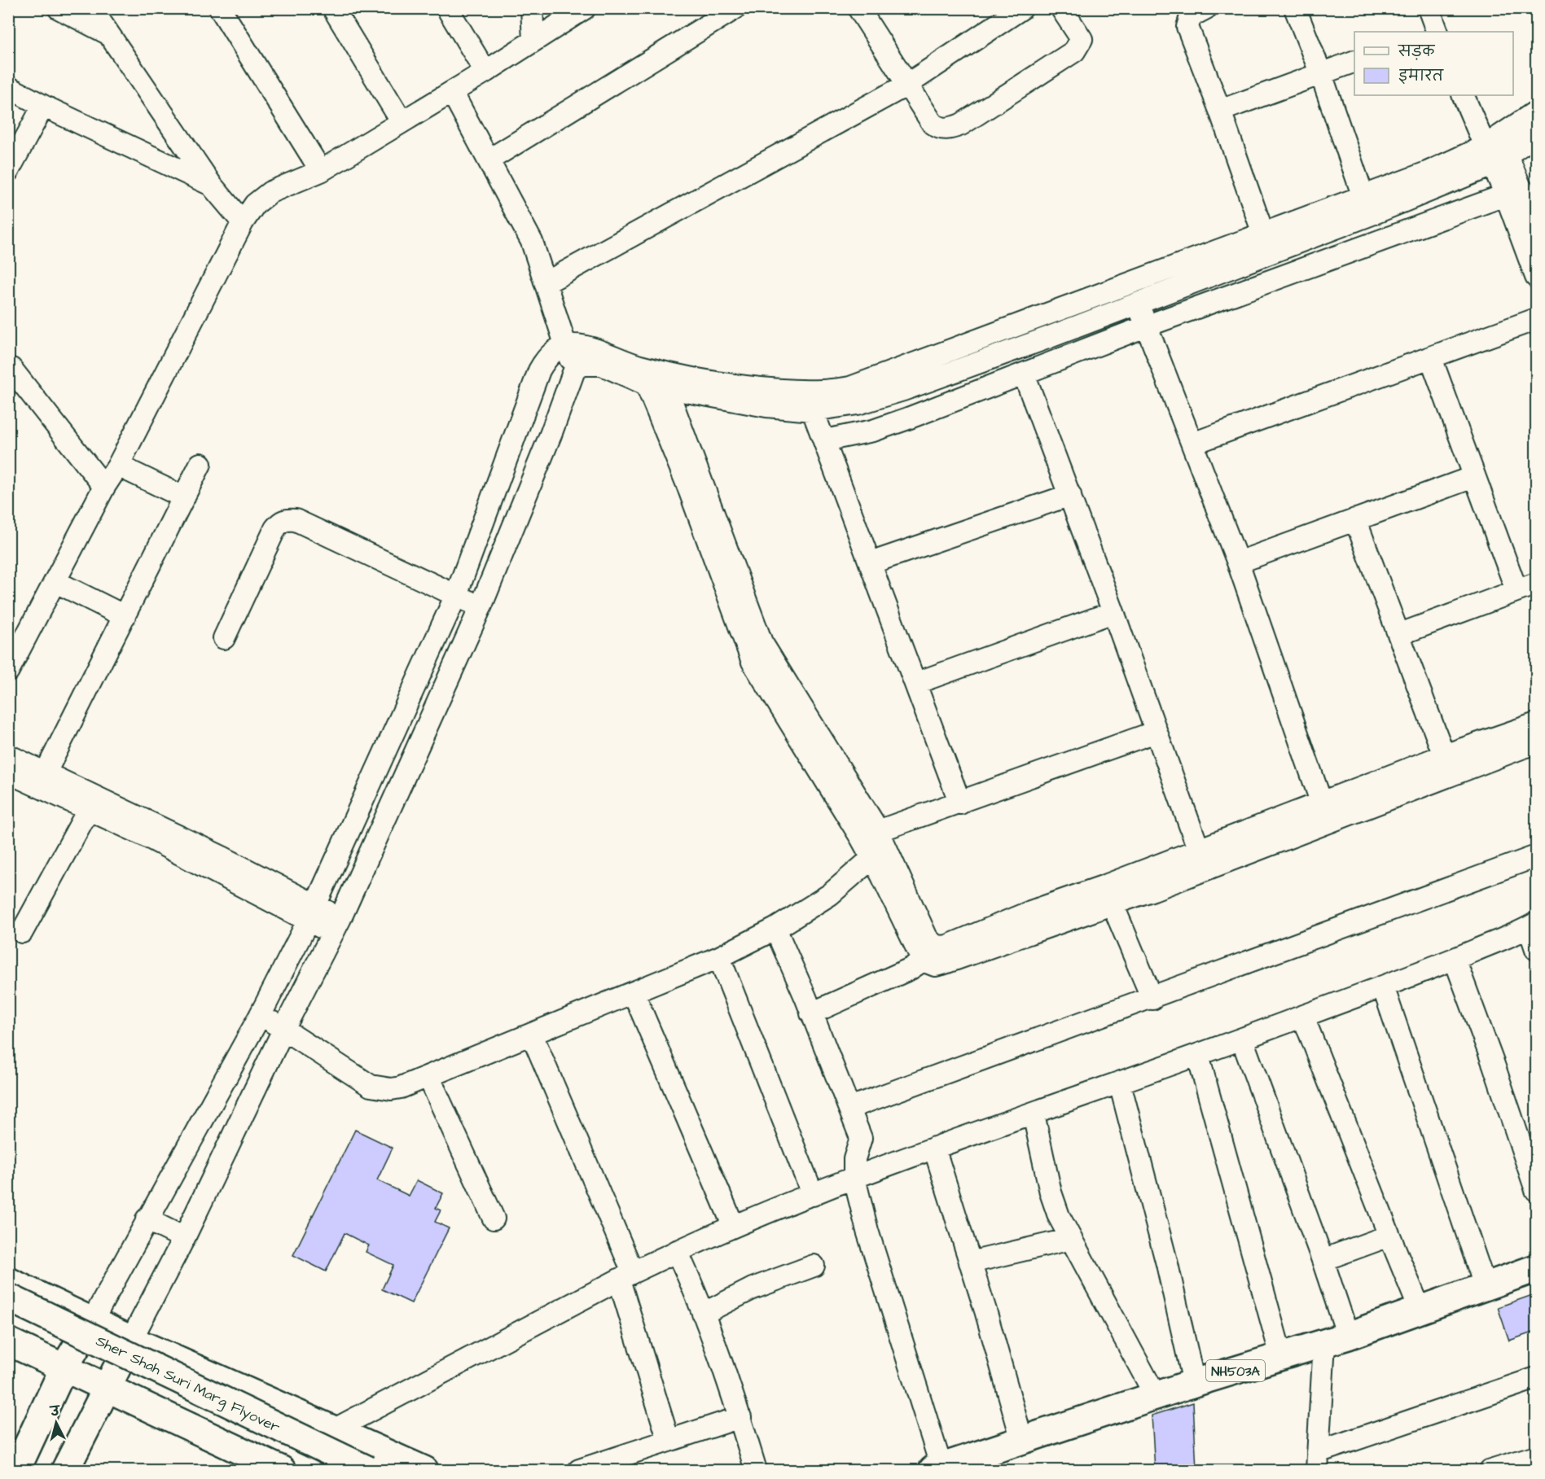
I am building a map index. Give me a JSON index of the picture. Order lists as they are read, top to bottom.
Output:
{
  "streets": {
    "main road": ["NH503A", "Sher Shah Suri Marg Flyover"]
  },
  "legend": ["सड़क", "इमारत"],
  "north": "top"
}
